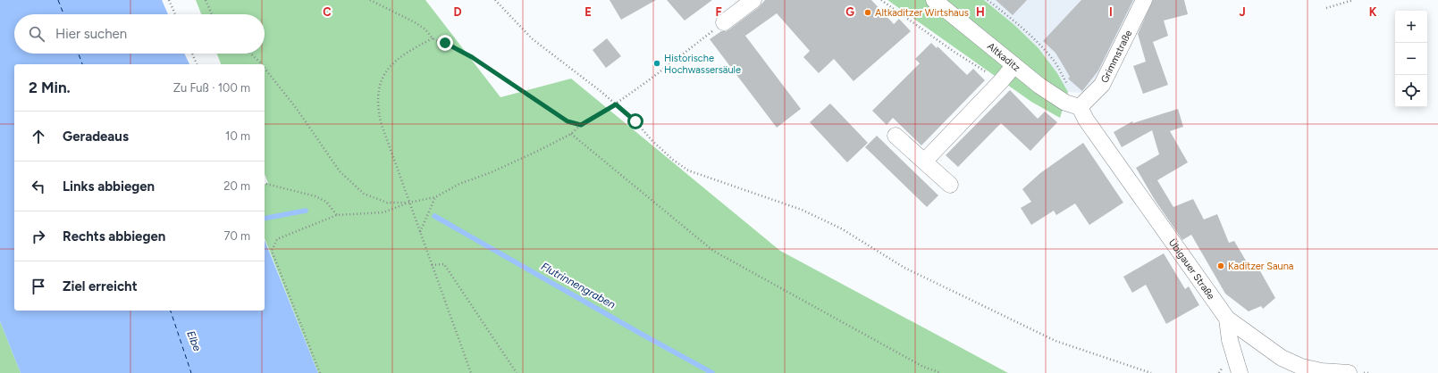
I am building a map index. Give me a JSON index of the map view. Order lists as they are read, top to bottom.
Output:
{
  "streets": {
    "street": ["Grimmstraße", "Altkaditz", "Übigauer Straße"]
  },
  "crossings": [
    ["Grimmstraße", "Altkaditz"],
    ["Grimmstraße", "Übigauer Straße"],
    ["Altkaditz", "Übigauer Straße"]
  ],
  "water": ["Flutrinnengraben", "Elbe"],
  "places": ["Altkaditzer Wirtshaus", "Historische Hochwassersäule", "Kaditzer Sauna"],
  "page": {
    "map_buttons": ["+", "−"],
    "search": "Hier suchen",
    "heading": ["2 Min.", "Zu Fuß · 100 m"],
    "list": [
      ["Geradeaus", "10 m"],
      ["Links abbiegen", "20 m"],
      ["Rechts abbiegen", "70 m"],
      "Ziel erreicht"
    ]
  },
  "grid": {
    "columns": [
      "C",
      "D",
      "E",
      "F",
      "G",
      "H",
      "I",
      "J",
      "K"
    ]
  }
}
